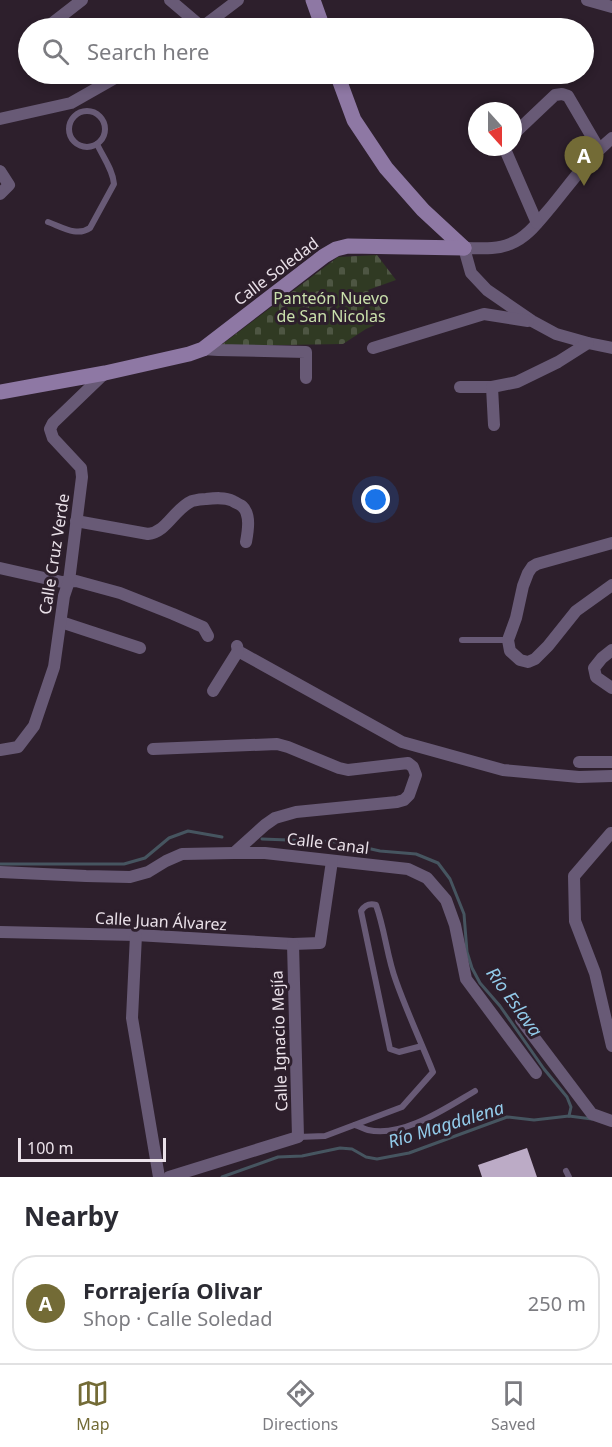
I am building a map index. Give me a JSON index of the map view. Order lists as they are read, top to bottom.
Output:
{
  "streets": {
    "street": [
      "Calle Soledad",
      "Calle Cruz Verde",
      "Calle Canal",
      "Calle Juan Álvarez",
      "Calle Ignacio Mejía"
    ]
  },
  "crossings": [
    ["Calle Soledad", "Calle Cruz Verde"],
    ["Calle Canal", "Calle Juan Álvarez"],
    ["Calle Juan Álvarez", "Calle Ignacio Mejía"]
  ],
  "water": ["Río Eslava", "Río Magdalena"],
  "parks": ["Panteón Nuevo de San Nicolas"],
  "scale_bar": "100 m",
  "north": "bottom",
  "page": {
    "search": "Search here",
    "pins": "A",
    "scale": "100 m",
    "heading": "Nearby",
    "list": [
      {
        "mark": "A",
        "name": "Forrajería Olivar",
        "note": "Shop · Calle Soledad",
        "value": "250 m"
      }
    ],
    "nav": ["Map", "Directions", "Saved"]
  }
}
